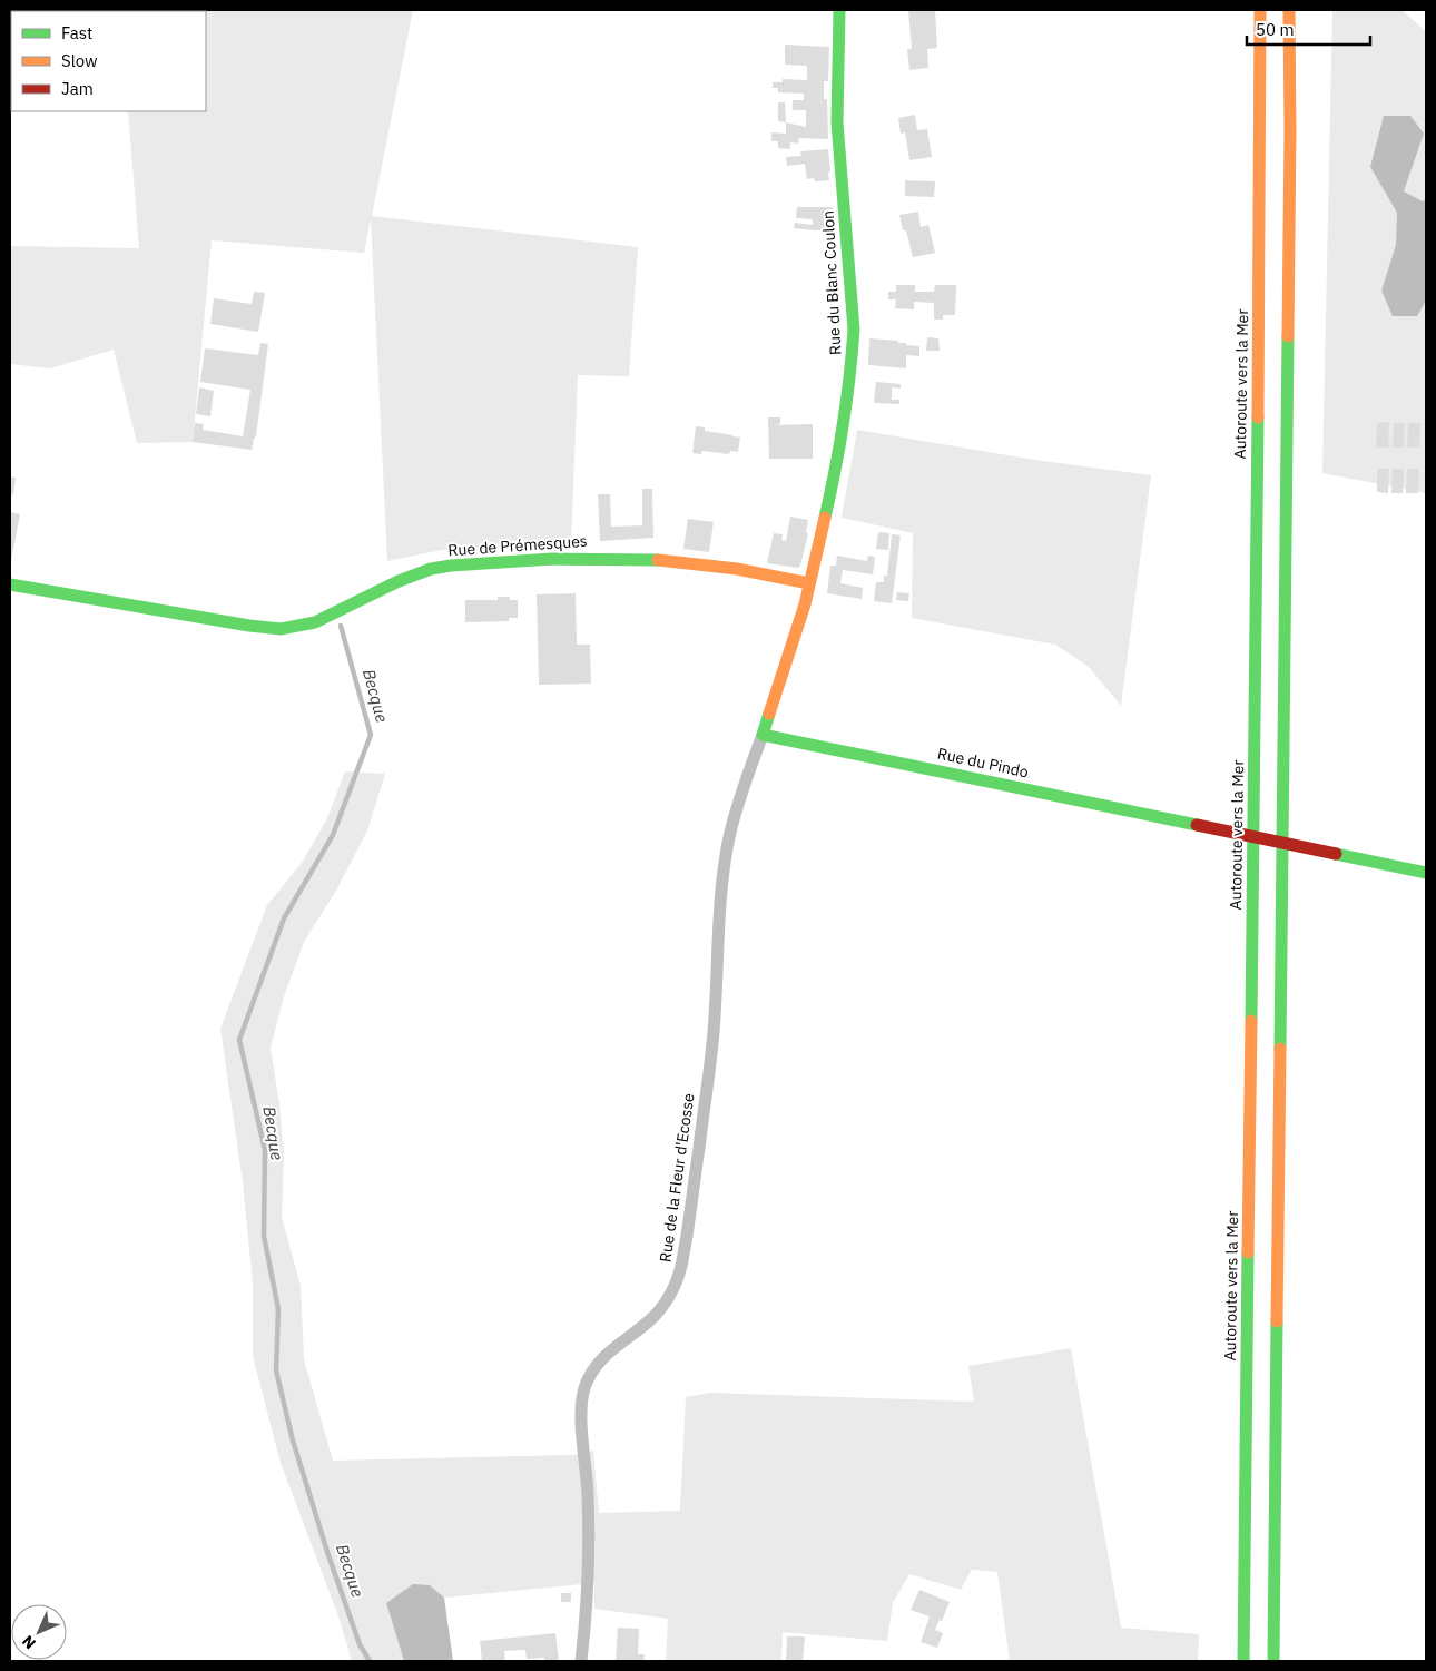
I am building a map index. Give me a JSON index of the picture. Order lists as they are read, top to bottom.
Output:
{
  "streets": {
    "main road": [
      "Rue du Blanc Coulon",
      "Autoroute vers la Mer",
      "Rue de Prémesques",
      "Rue du Pindo"
    ],
    "street": ["Rue de la Fleur d'Ecosse"]
  },
  "crossings": [
    ["Rue du Blanc Coulon", "Rue de Prémesques"],
    ["Rue du Blanc Coulon", "Rue du Pindo"],
    ["Rue du Blanc Coulon", "Rue de la Fleur d'Ecosse"],
    ["Rue du Pindo", "Rue de la Fleur d'Ecosse"]
  ],
  "water": ["Becque"],
  "legend": ["Fast", "Slow", "Jam"],
  "scale_bar": "50 m",
  "north": "bottom left"
}
